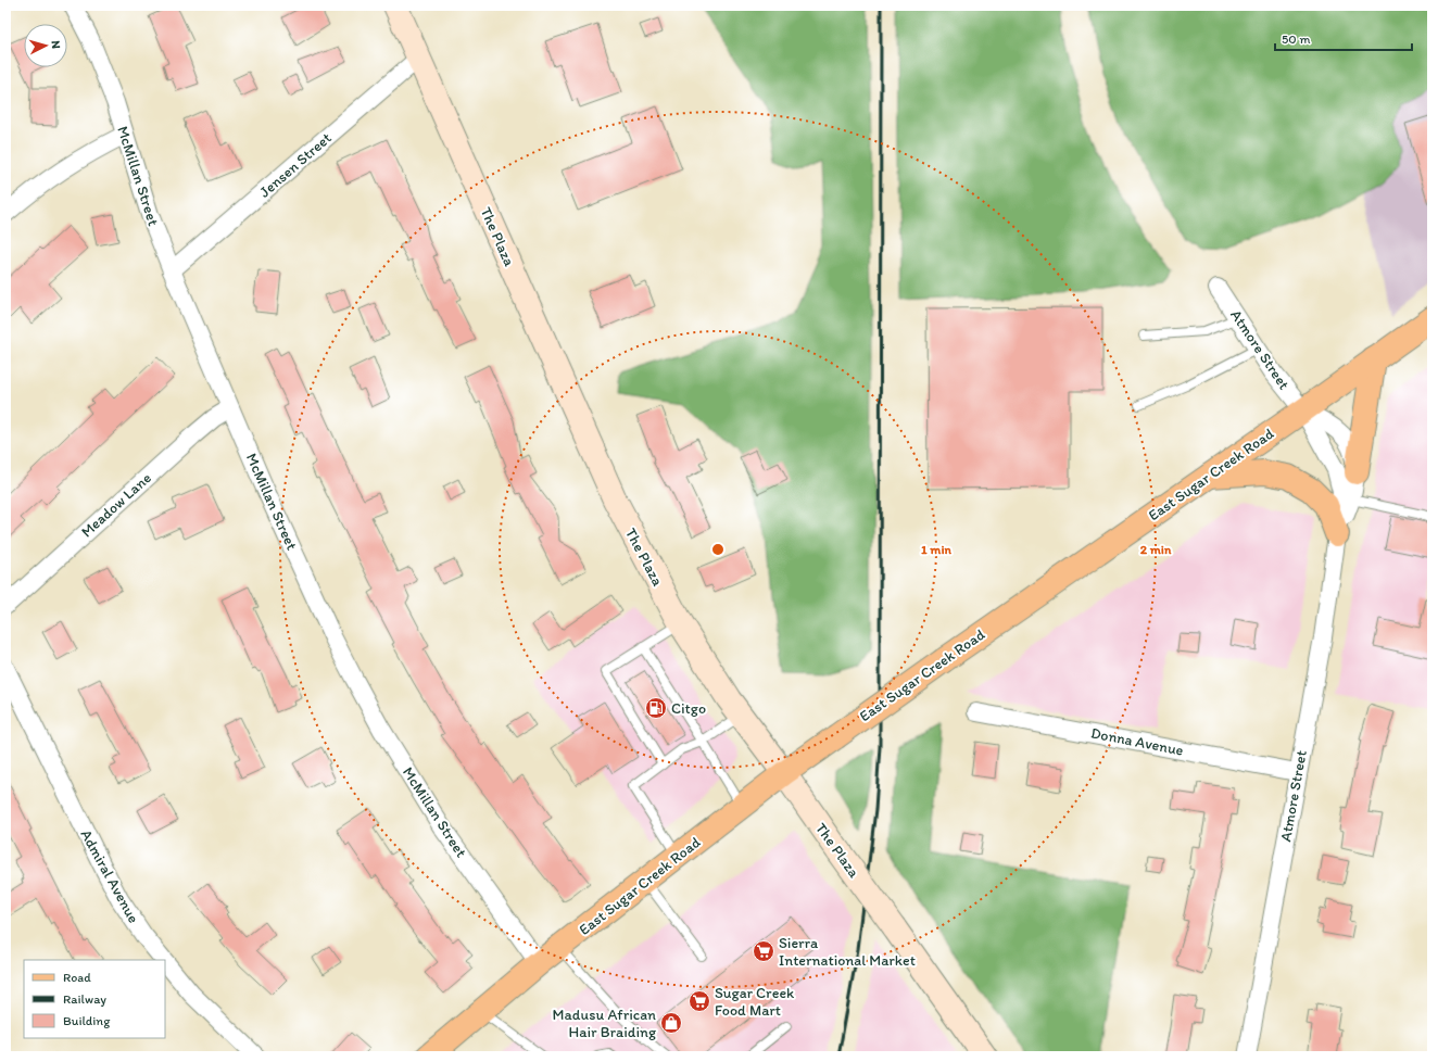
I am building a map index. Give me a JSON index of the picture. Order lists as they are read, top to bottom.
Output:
{
  "streets": {
    "main road": ["The Plaza", "East Sugar Creek Road"],
    "street": [
      "Jensen Street",
      "McMillan Street",
      "Atmore Street",
      "Meadow Lane",
      "Donna Avenue",
      "Admiral Avenue"
    ]
  },
  "crossings": [
    ["Jensen Street", "McMillan Street"],
    ["Jensen Street", "The Plaza"],
    ["McMillan Street", "East Sugar Creek Road"],
    ["McMillan Street", "Meadow Lane"],
    ["The Plaza", "East Sugar Creek Road"],
    ["Atmore Street", "East Sugar Creek Road"],
    ["Atmore Street", "Donna Avenue"]
  ],
  "places": {
    "fuel station": ["Citgo"],
    "supermarket": ["Sierra International Market", "Sugar Creek Food Mart"],
    "shop": ["Madusu African Hair Braiding"]
  },
  "legend": ["Road", "Railway", "Building"],
  "scale_bar": "50 m",
  "north": "right",
  "rings": ["1 min", "2 min"]
}
